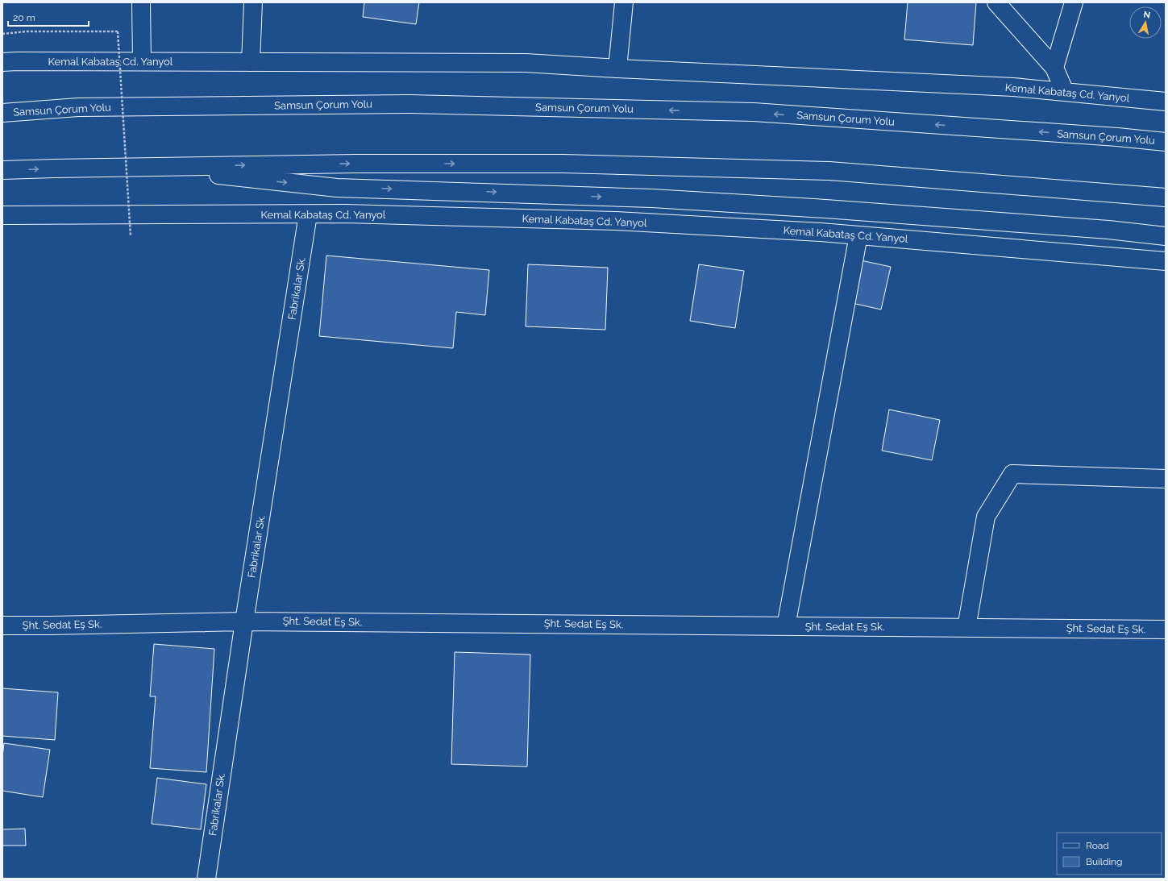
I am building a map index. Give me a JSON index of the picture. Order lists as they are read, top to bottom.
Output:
{
  "streets": {
    "main road": [
      "Kemal Kabataş Cd. Yanyol",
      "Samsun Çorum Yolu",
      "Fabrikalar Sk.",
      "Şht. Sedat Eş Sk."
    ]
  },
  "crossings": [
    ["Kemal Kabataş Cd. Yanyol", "Fabrikalar Sk."],
    ["Fabrikalar Sk.", "Şht. Sedat Eş Sk."]
  ],
  "legend": ["Road", "Building"],
  "scale_bar": "20 m",
  "north": "top"
}
